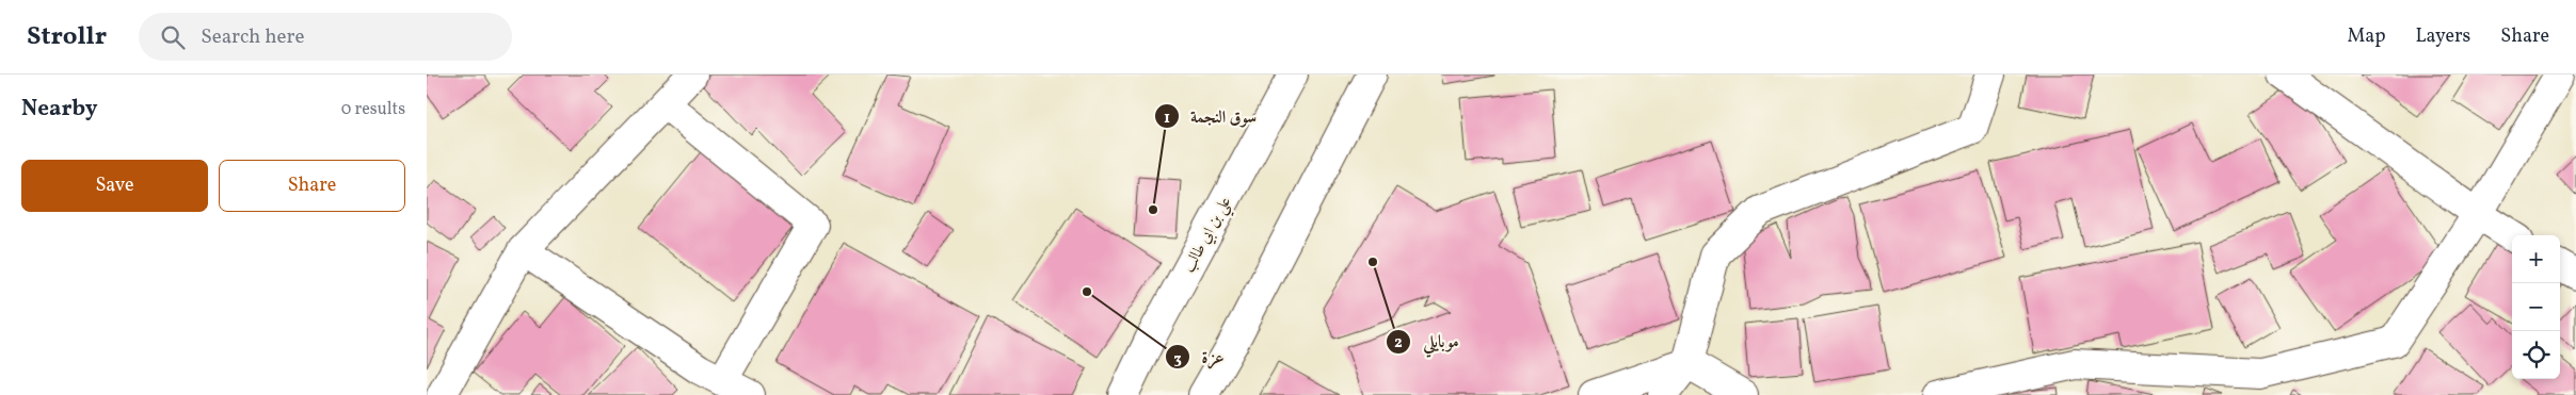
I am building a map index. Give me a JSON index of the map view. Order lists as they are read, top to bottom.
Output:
{
  "streets": {
    "street": ["علي بن ابي طالب"]
  },
  "places": ["سوق النجمة", "موبايلي", "عزة"],
  "page": {
    "header": "Strollr",
    "search": "Search here",
    "nav": ["Map", "Layers", "Share"],
    "heading": ["Nearby", "0 results"],
    "buttons": ["Save", "Share"],
    "map_buttons": ["+", "−"]
  }
}
